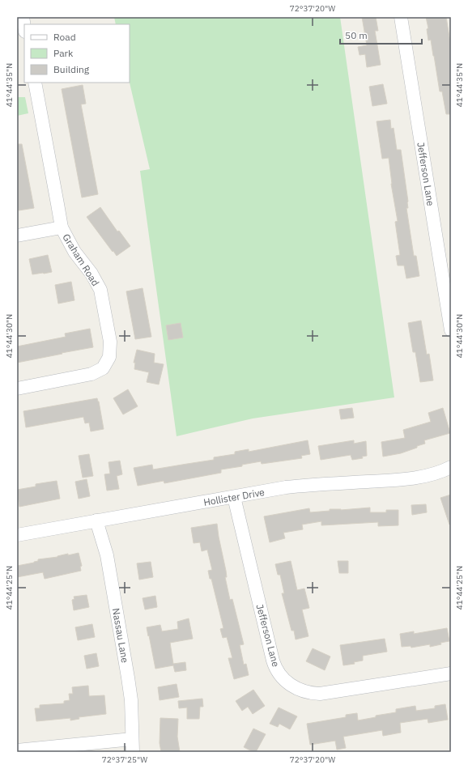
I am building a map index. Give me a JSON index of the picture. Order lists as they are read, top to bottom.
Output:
{
  "streets": {
    "street": [
      "Jefferson Lane",
      "Graham Road",
      "Hollister Drive",
      "Nassau Lane"
    ]
  },
  "crossings": [
    ["Jefferson Lane", "Hollister Drive"],
    ["Hollister Drive", "Nassau Lane"]
  ],
  "legend": ["Road", "Park", "Building"],
  "scale_bar": "50 m",
  "coordinates": [
    "72°37'20\"W",
    "41°44'35\"N",
    "41°44'30\"N",
    "41°44'25\"N",
    "72°37'25\"W"
  ]
}
